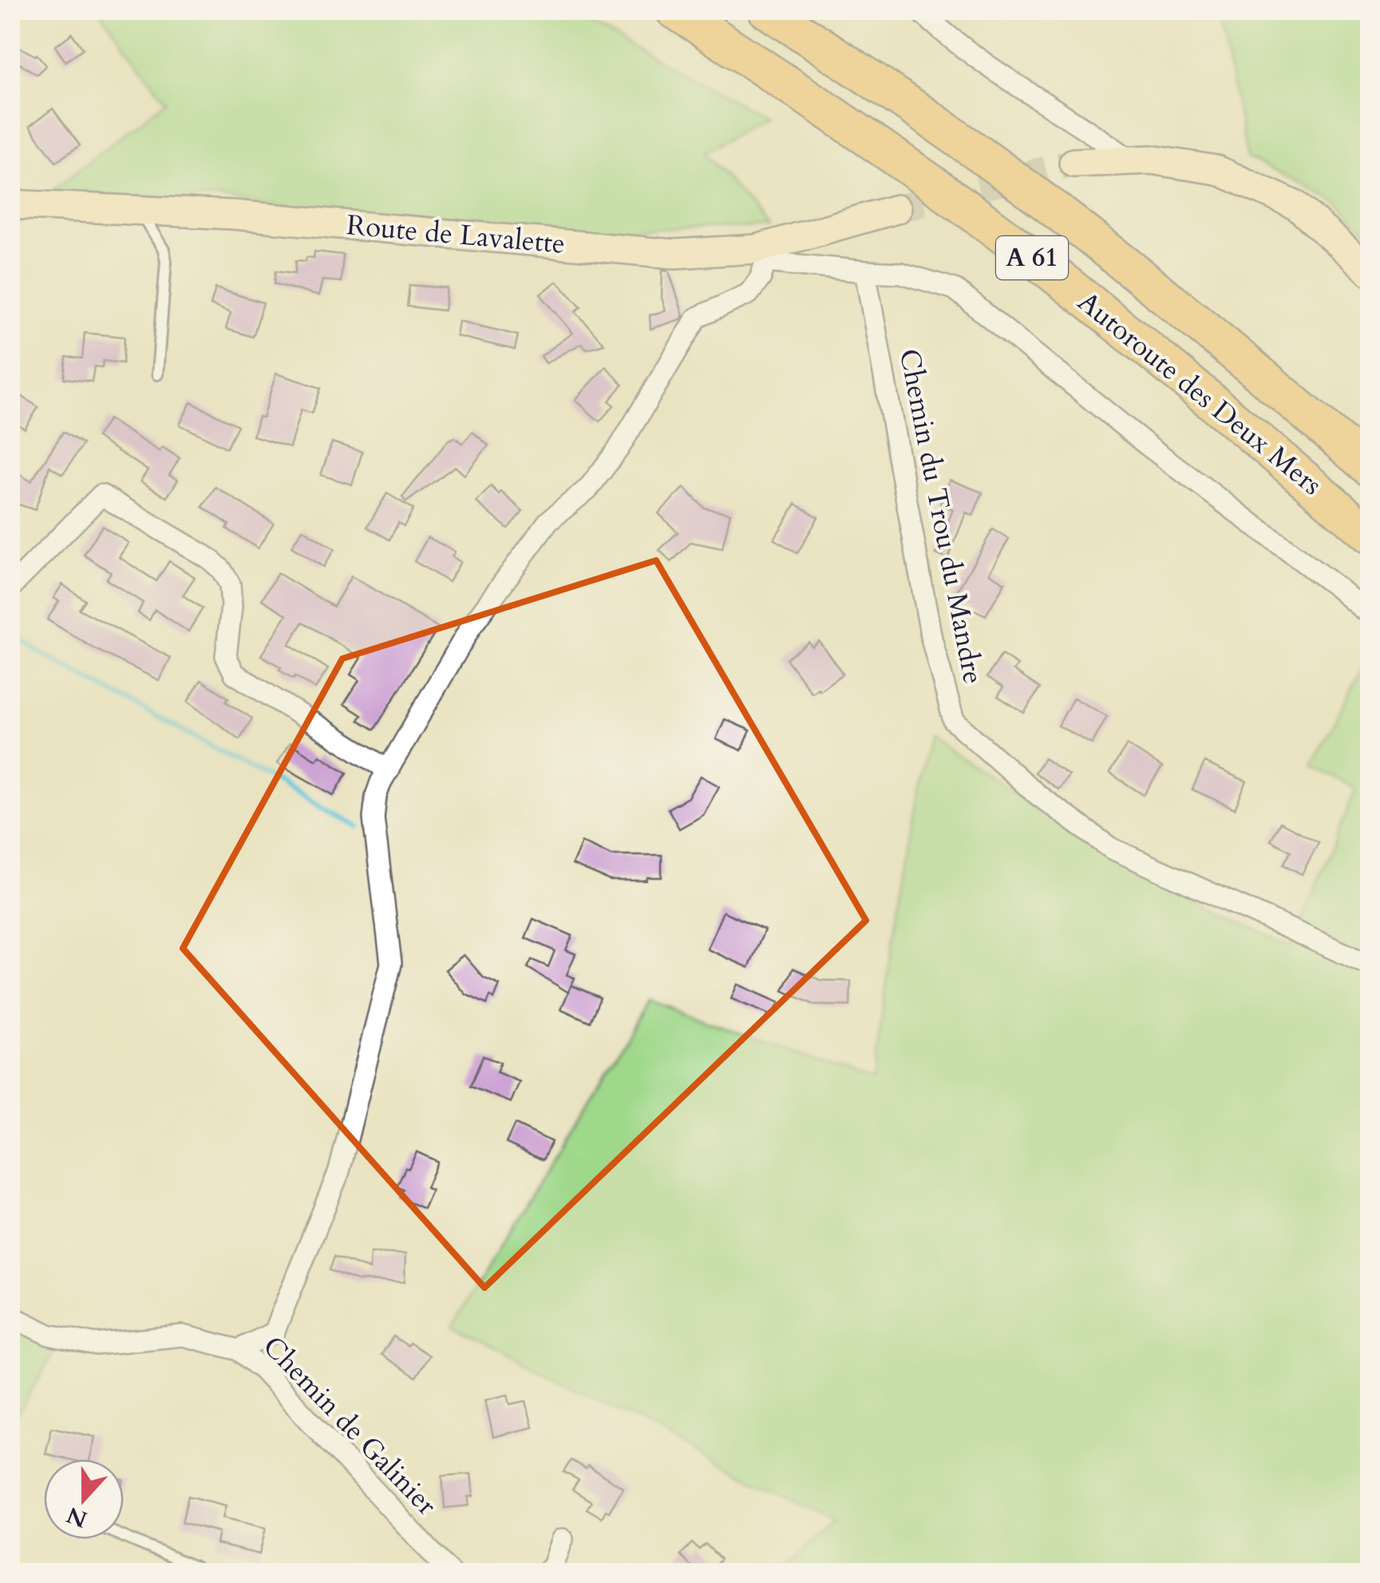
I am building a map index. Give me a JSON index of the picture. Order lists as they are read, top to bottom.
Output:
{
  "streets": {
    "highway": ["A 61", "Autoroute des Deux Mers"],
    "main road": ["Route de Lavalette"],
    "street": ["Chemin du Trou du Mandre", "Chemin de Galinier"]
  },
  "north": "bottom"
}
